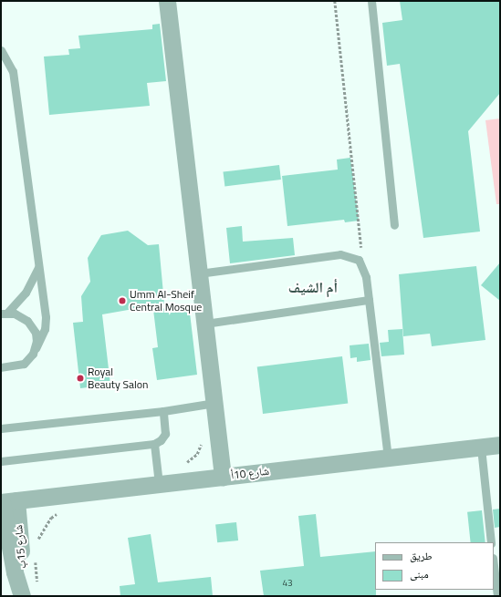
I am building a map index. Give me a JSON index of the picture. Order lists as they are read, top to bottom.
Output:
{
  "streets": {
    "street": ["شارع 10أ", "شارع 15ب"]
  },
  "crossings": [
    ["شارع 10أ", "شارع 15ب"]
  ],
  "districts": ["أم الشيف"],
  "places": ["Umm Al-Sheif Central Mosque", "Royal Beauty Salon"],
  "house_numbers": ["43"],
  "legend": ["طريق", "مبنى"]
}
